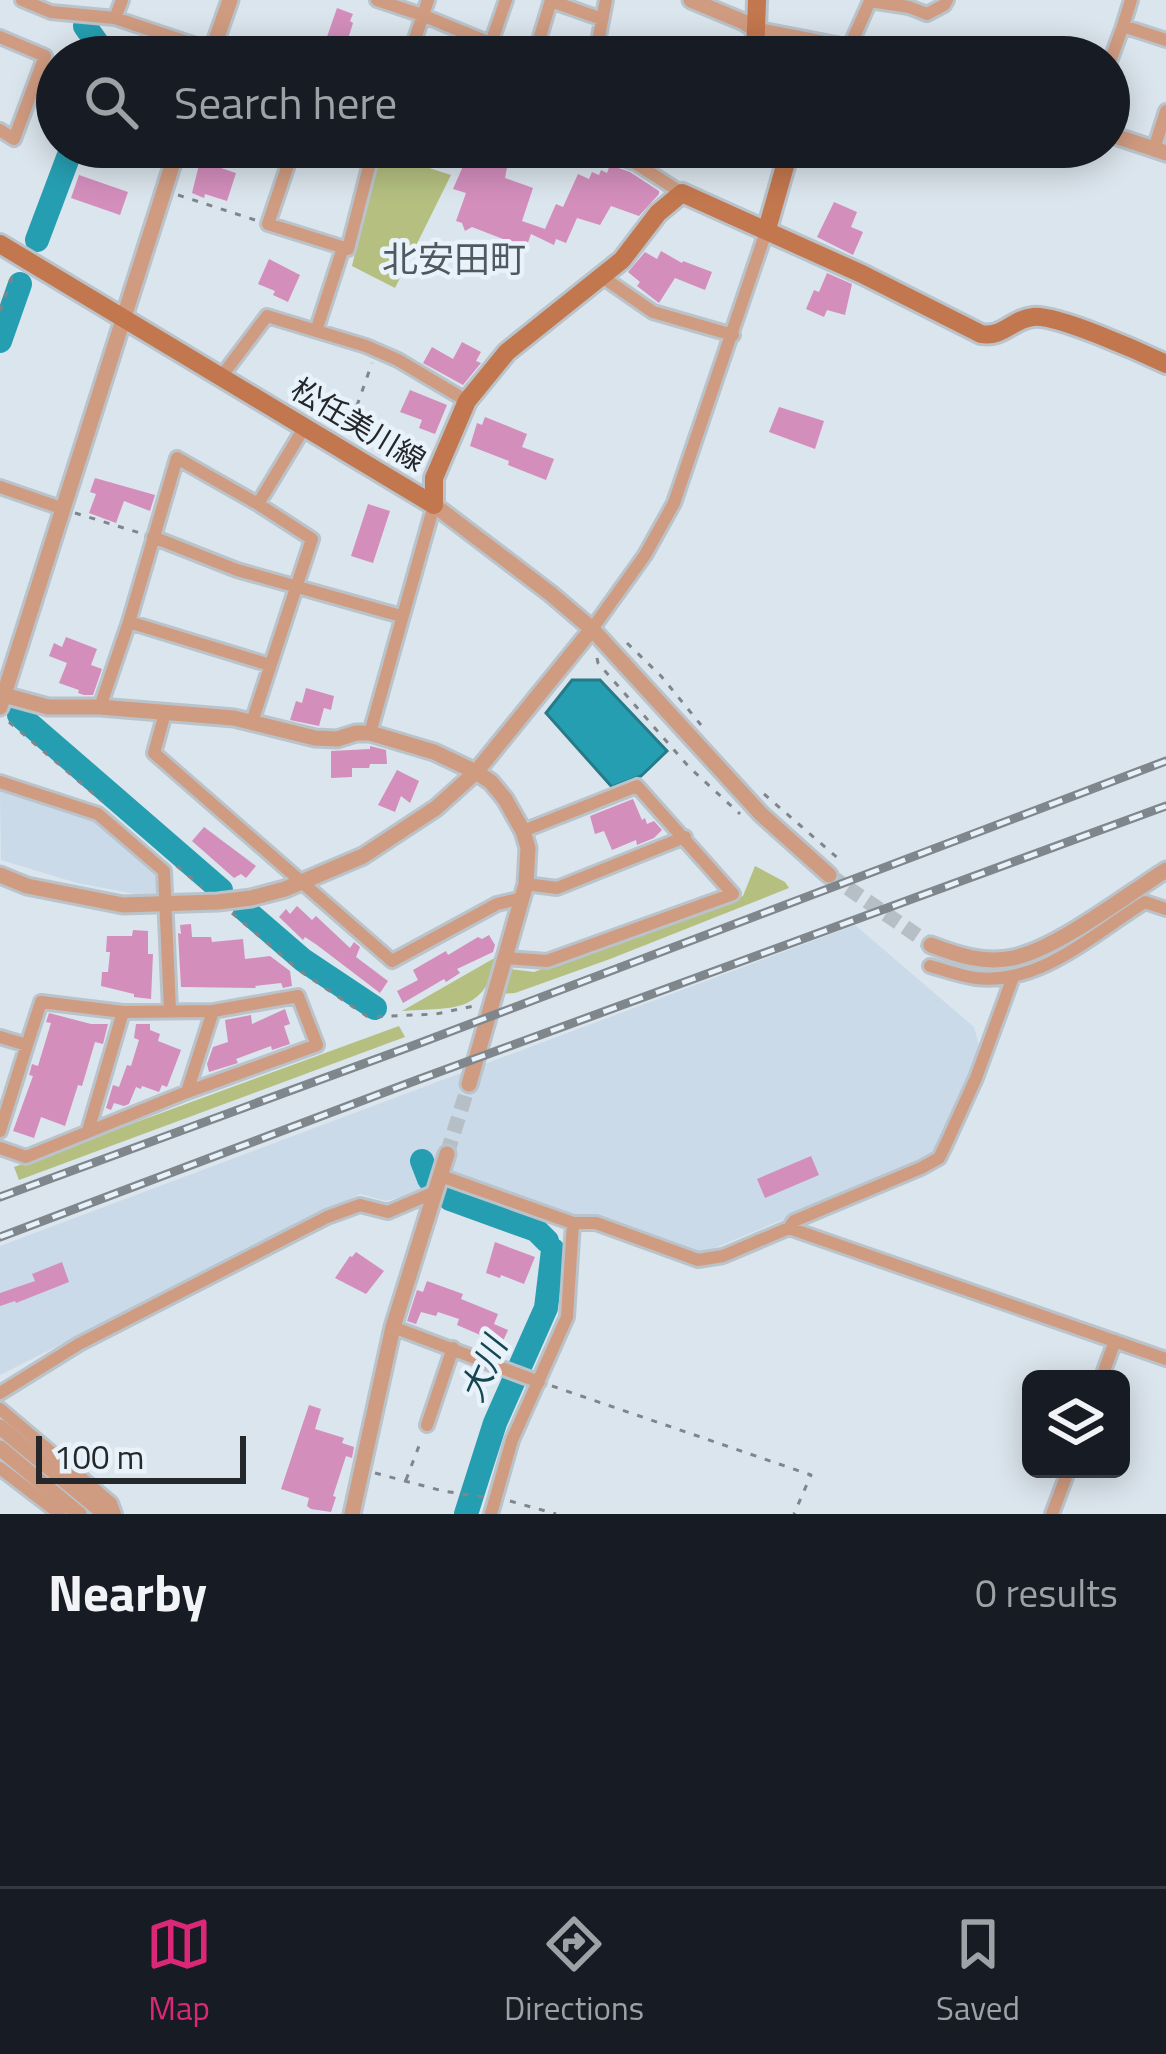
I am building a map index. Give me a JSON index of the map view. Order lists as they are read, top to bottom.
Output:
{
  "streets": {
    "main road": ["松任美川線"]
  },
  "districts": ["北安田町"],
  "water": ["大川"],
  "scale_bar": "100 m",
  "page": {
    "search": "Search here",
    "scale": "100 m",
    "heading": ["Nearby", "0 results"],
    "nav": ["Map", "Directions", "Saved"]
  }
}
